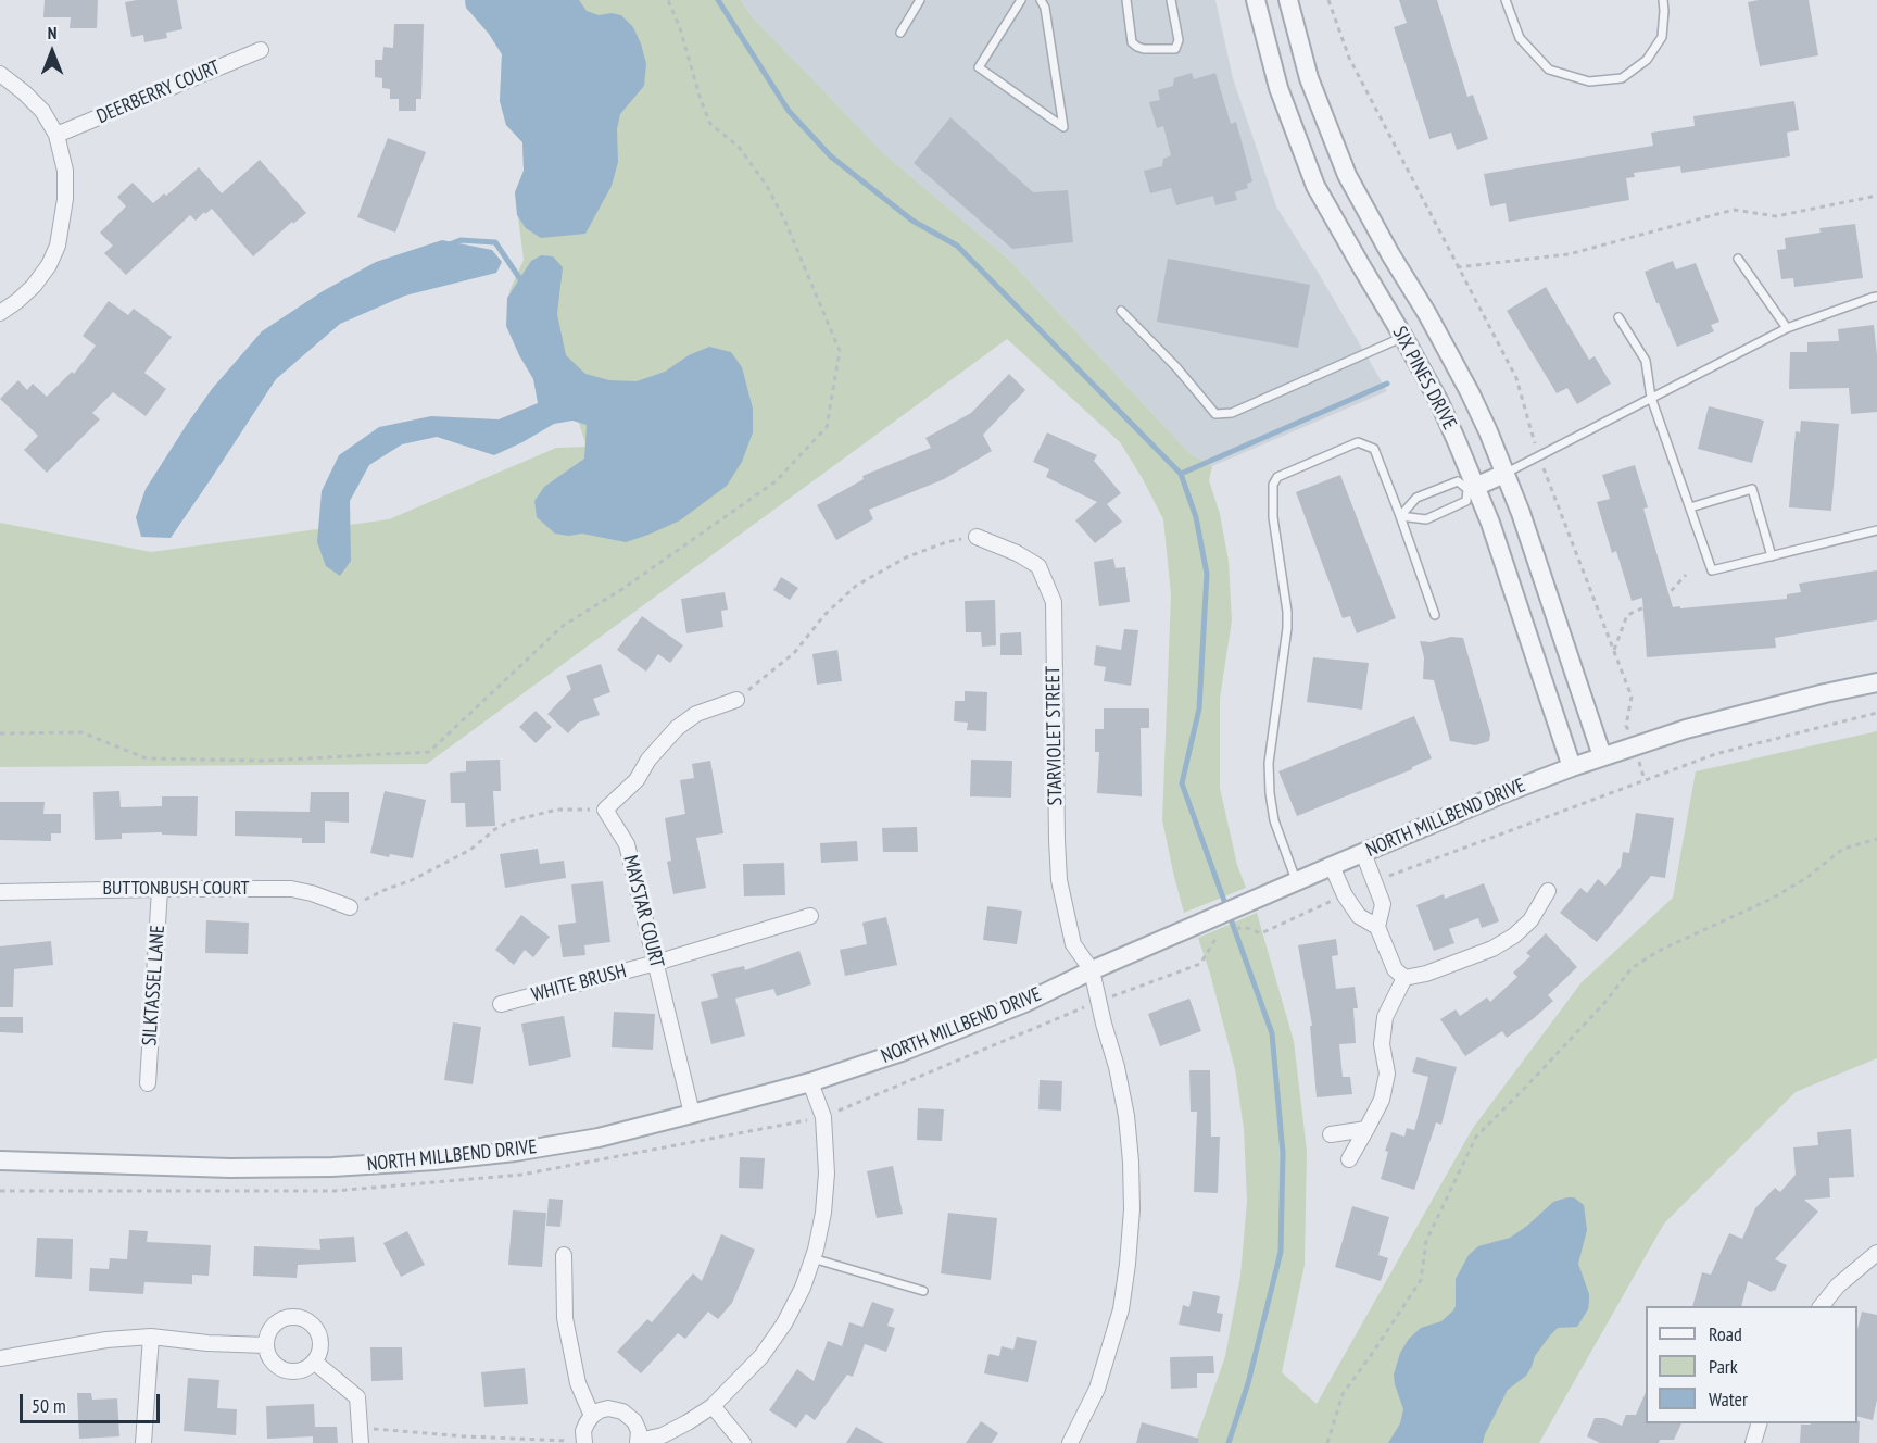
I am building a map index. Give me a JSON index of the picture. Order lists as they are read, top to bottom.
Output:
{
  "streets": {
    "street": [
      "DEERBERRY COURT",
      "SIX PINES DRIVE",
      "STARVIOLET STREET",
      "NORTH MILLBEND DRIVE",
      "BUTTONBUSH COURT",
      "MAYSTAR COURT",
      "WHITE BRUSH",
      "SILKTASSEL LANE"
    ]
  },
  "crossings": [
    ["SIX PINES DRIVE", "NORTH MILLBEND DRIVE"],
    ["STARVIOLET STREET", "NORTH MILLBEND DRIVE"],
    ["NORTH MILLBEND DRIVE", "MAYSTAR COURT"],
    ["BUTTONBUSH COURT", "SILKTASSEL LANE"],
    ["MAYSTAR COURT", "WHITE BRUSH"]
  ],
  "legend": ["Road", "Park", "Water"],
  "scale_bar": "50 m",
  "north": "top"
}
